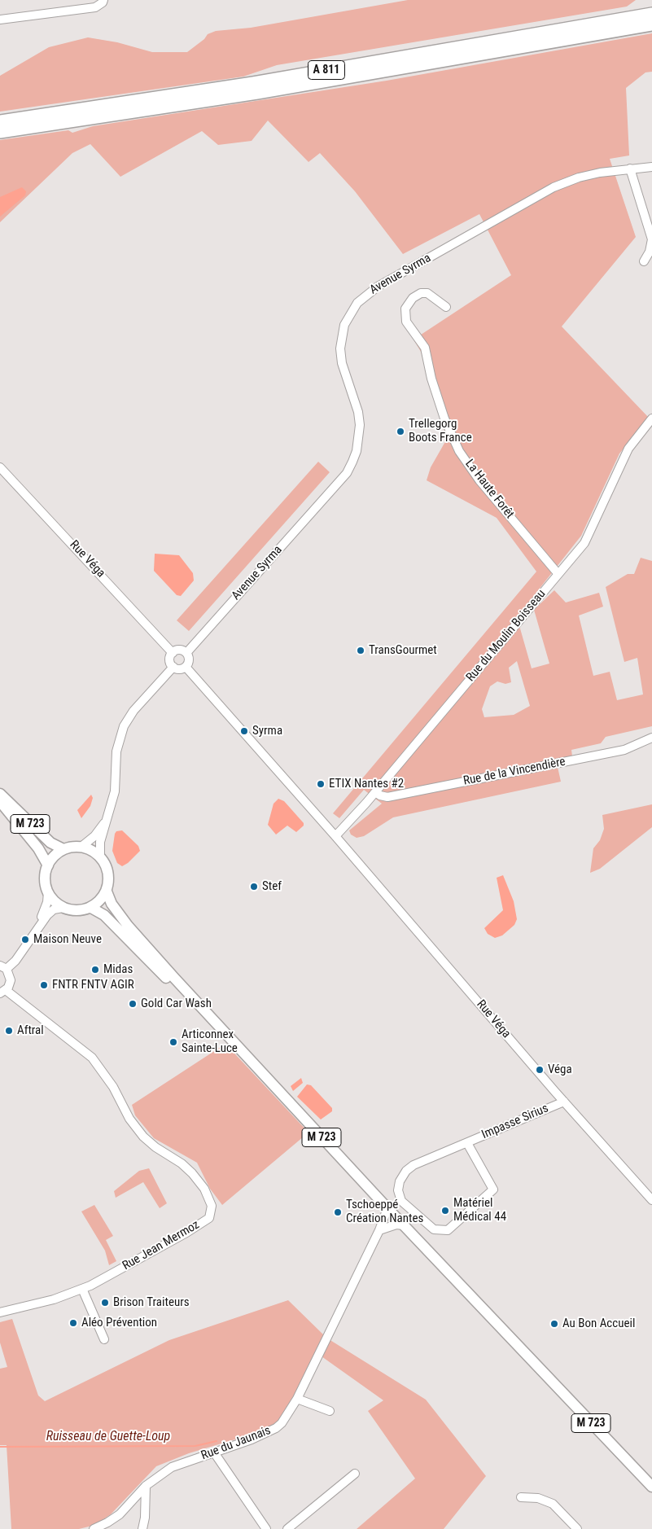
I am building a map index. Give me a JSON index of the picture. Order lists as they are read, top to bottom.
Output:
{
  "streets": {
    "highway": ["A 811"],
    "main road": ["M 723"],
    "street": [
      "Avenue Syrma",
      "La Haute Forêt",
      "Rue Véga",
      "Rue du Moulin Boisseau",
      "Rue de la Vincendière",
      "Impasse Sirius",
      "Rue Jean Mermoz",
      "Rue du Jaunais"
    ]
  },
  "crossings": [
    ["Avenue Syrma", "Rue Véga"],
    ["La Haute Forêt", "Rue du Moulin Boisseau"],
    ["Rue Véga", "Rue du Moulin Boisseau"],
    ["Rue Véga", "Impasse Sirius"],
    ["Rue du Moulin Boisseau", "Rue de la Vincendière"],
    ["M 723", "Rue du Jaunais"]
  ],
  "water": ["Ruisseau de Guette-Loup"],
  "places": [
    "Trellegorg Boots France",
    "TransGourmet",
    "Syrma",
    "ETIX Nantes #2",
    "Stef",
    "Maison Neuve",
    "Midas",
    "FNTR FNTV AGIR",
    "Gold Car Wash",
    "Aftral",
    "Articonnex Sainte-Luce",
    "Véga",
    "Matériel Médical 44",
    "Tschoeppé Création Nantes",
    "Brison Traiteurs",
    "Aléo Prévention",
    "Au Bon Accueil"
  ]
}
